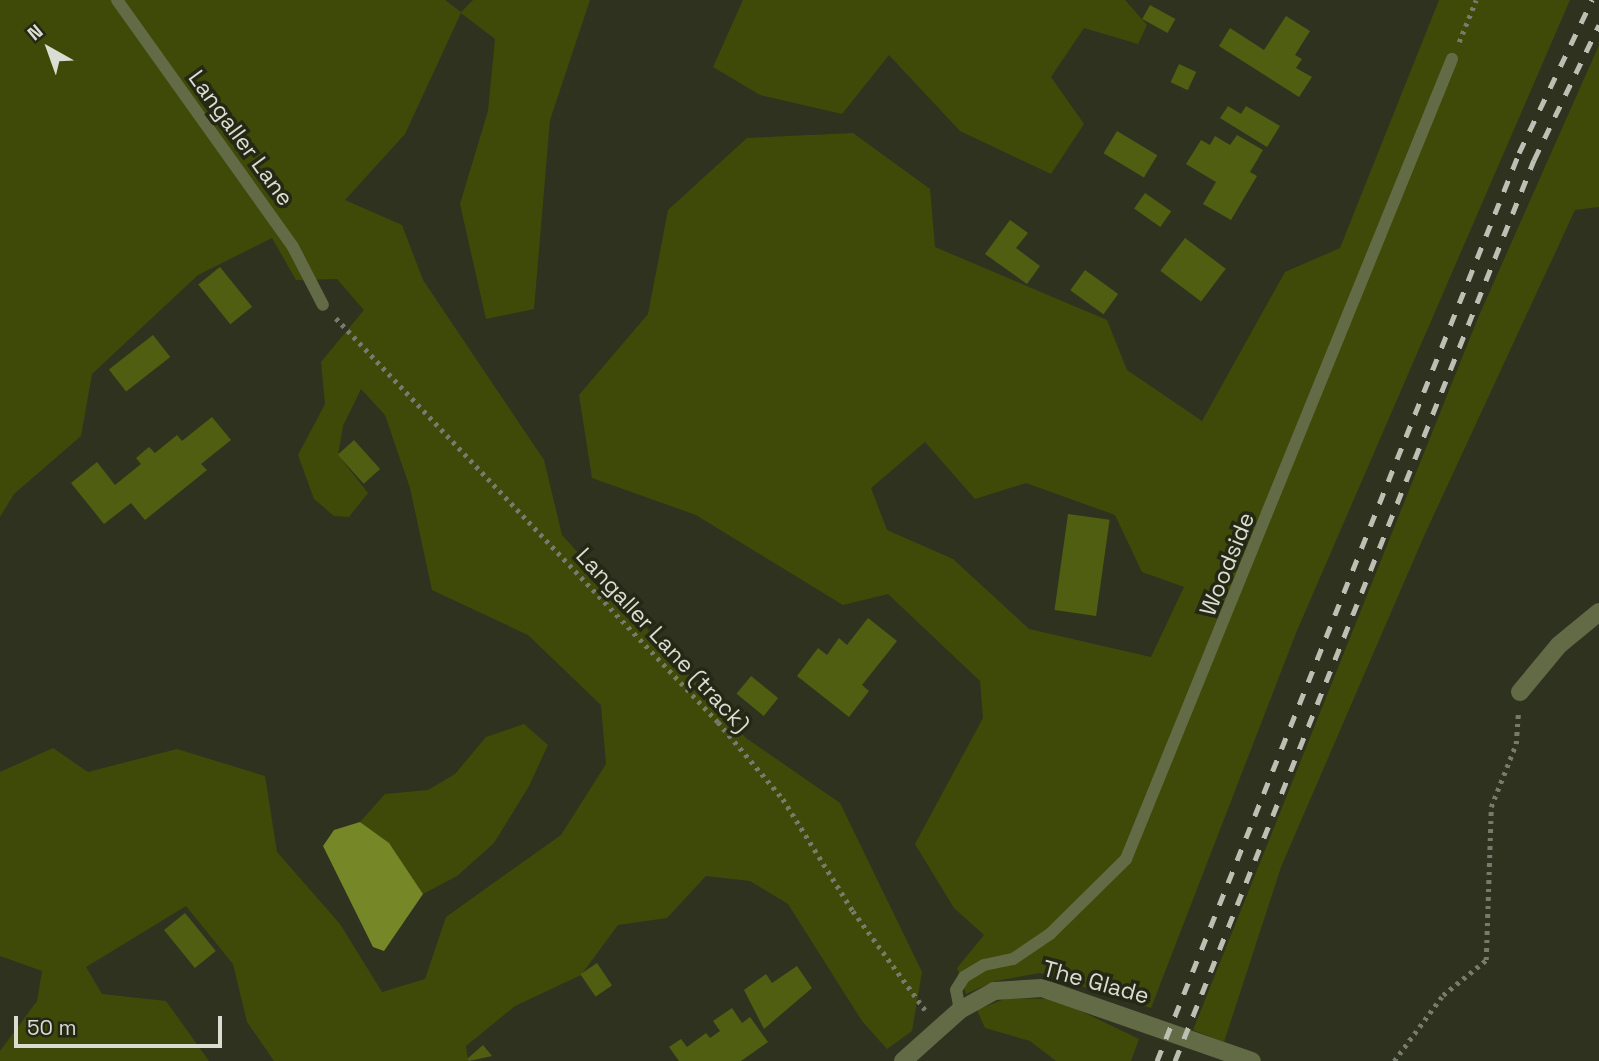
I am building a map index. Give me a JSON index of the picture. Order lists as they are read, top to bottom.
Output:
{
  "streets": {
    "street": ["The Glade"],
    "lane": ["Langaller Lane", "Woodside"],
    "path": ["Langaller Lane (track)"]
  },
  "crossings": [
    ["Langaller Lane", "Langaller Lane (track)"],
    ["Woodside", "The Glade"],
    ["Langaller Lane (track)", "The Glade"]
  ],
  "scale_bar": "50 m",
  "north": "top left"
}
